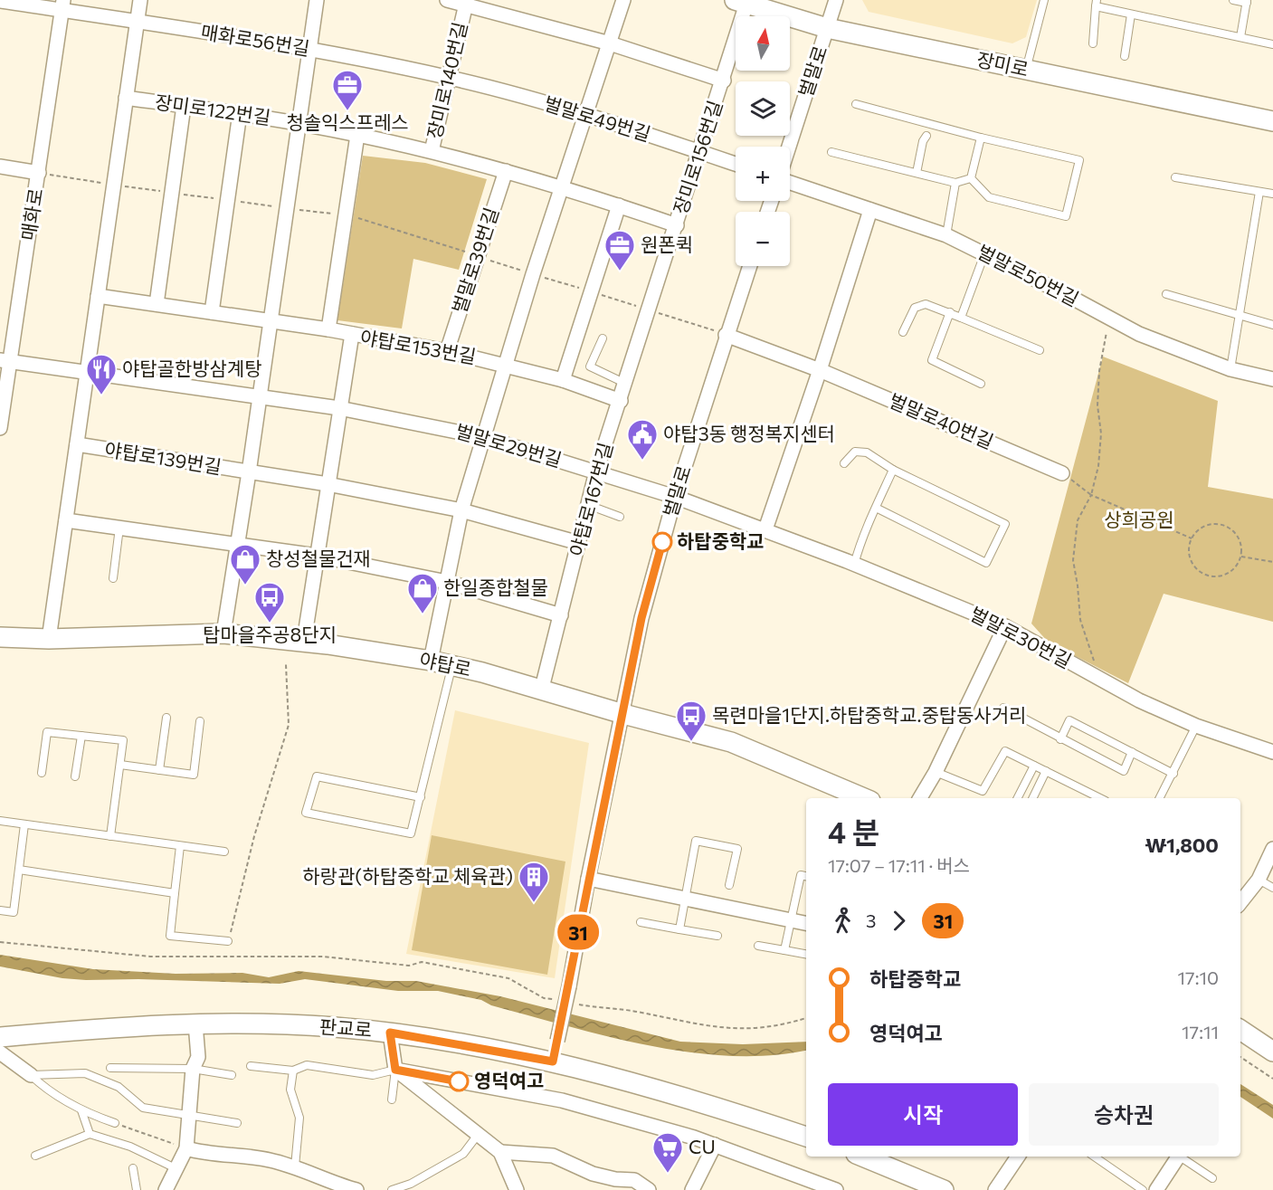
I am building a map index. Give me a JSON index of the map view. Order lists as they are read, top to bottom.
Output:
{
  "streets": {
    "street": [
      "매화로56번길",
      "장미로",
      "벌말로",
      "장미로140번길",
      "장미로122번길",
      "벌말로49번길",
      "장미로156번길",
      "매화로",
      "벌말로39번길",
      "벌말로50번길",
      "야탑로153번길",
      "벌말로40번길",
      "벌말로29번길",
      "야탑로139번길",
      "야탑로167번길",
      "벌말로30번길",
      "야탑로",
      "판교로"
    ]
  },
  "crossings": [
    ["매화로56번길", "장미로140번길"],
    ["매화로56번길", "벌말로49번길"],
    ["매화로56번길", "매화로"],
    ["장미로", "벌말로"],
    ["장미로", "장미로156번길"],
    ["벌말로", "벌말로40번길"],
    ["벌말로", "벌말로29번길"],
    ["벌말로", "벌말로30번길"],
    ["벌말로", "야탑로"],
    ["벌말로", "판교로"],
    ["장미로140번길", "장미로122번길"],
    ["장미로140번길", "벌말로49번길"],
    ["장미로140번길", "장미로156번길"],
    ["장미로140번길", "벌말로39번길"],
    ["벌말로49번길", "장미로156번길"],
    ["장미로156번길", "야탑로167번길"],
    ["매화로", "벌말로29번길"],
    ["벌말로39번길", "야탑로153번길"],
    ["야탑로153번길", "벌말로29번길"],
    ["야탑로153번길", "야탑로139번길"],
    ["야탑로153번길", "야탑로167번길"],
    ["야탑로153번길", "야탑로"],
    ["벌말로29번길", "야탑로139번길"],
    ["벌말로29번길", "야탑로167번길"],
    ["벌말로29번길", "벌말로30번길"],
    ["야탑로139번길", "야탑로"],
    ["야탑로167번길", "야탑로"]
  ],
  "parks": ["상희공원"],
  "places": {
    "office": ["청솔익스프레스", "원폰퀵"],
    "restaurant": ["야탑골한방삼계탕"],
    "public building": ["야탑3동 행정복지센터"],
    "other": ["하탑중학교", "영덕여고"],
    "shop": ["창성철물건재", "한일종합철물"],
    "bus stop": ["탑마을주공8단지", "목련마을1단지.하탑중학교.중탑동사거리"],
    "building": ["하랑관(하탑중학교 체육관)"],
    "supermarket": ["CU"]
  },
  "lines": ["bus line 31"],
  "north": "top",
  "page": {
    "on_map": "31",
    "map_buttons": ["+", "−"],
    "heading": ["4 분", "17:07 – 17:11 · 버스", "₩1,800"],
    "legs": ["3", "31"],
    "list": [
      {
        "name": "하탑중학교",
        "value": "17:10"
      },
      {
        "name": "영덕여고",
        "value": "17:11"
      }
    ],
    "buttons": ["시작", "승차권"]
  }
}
